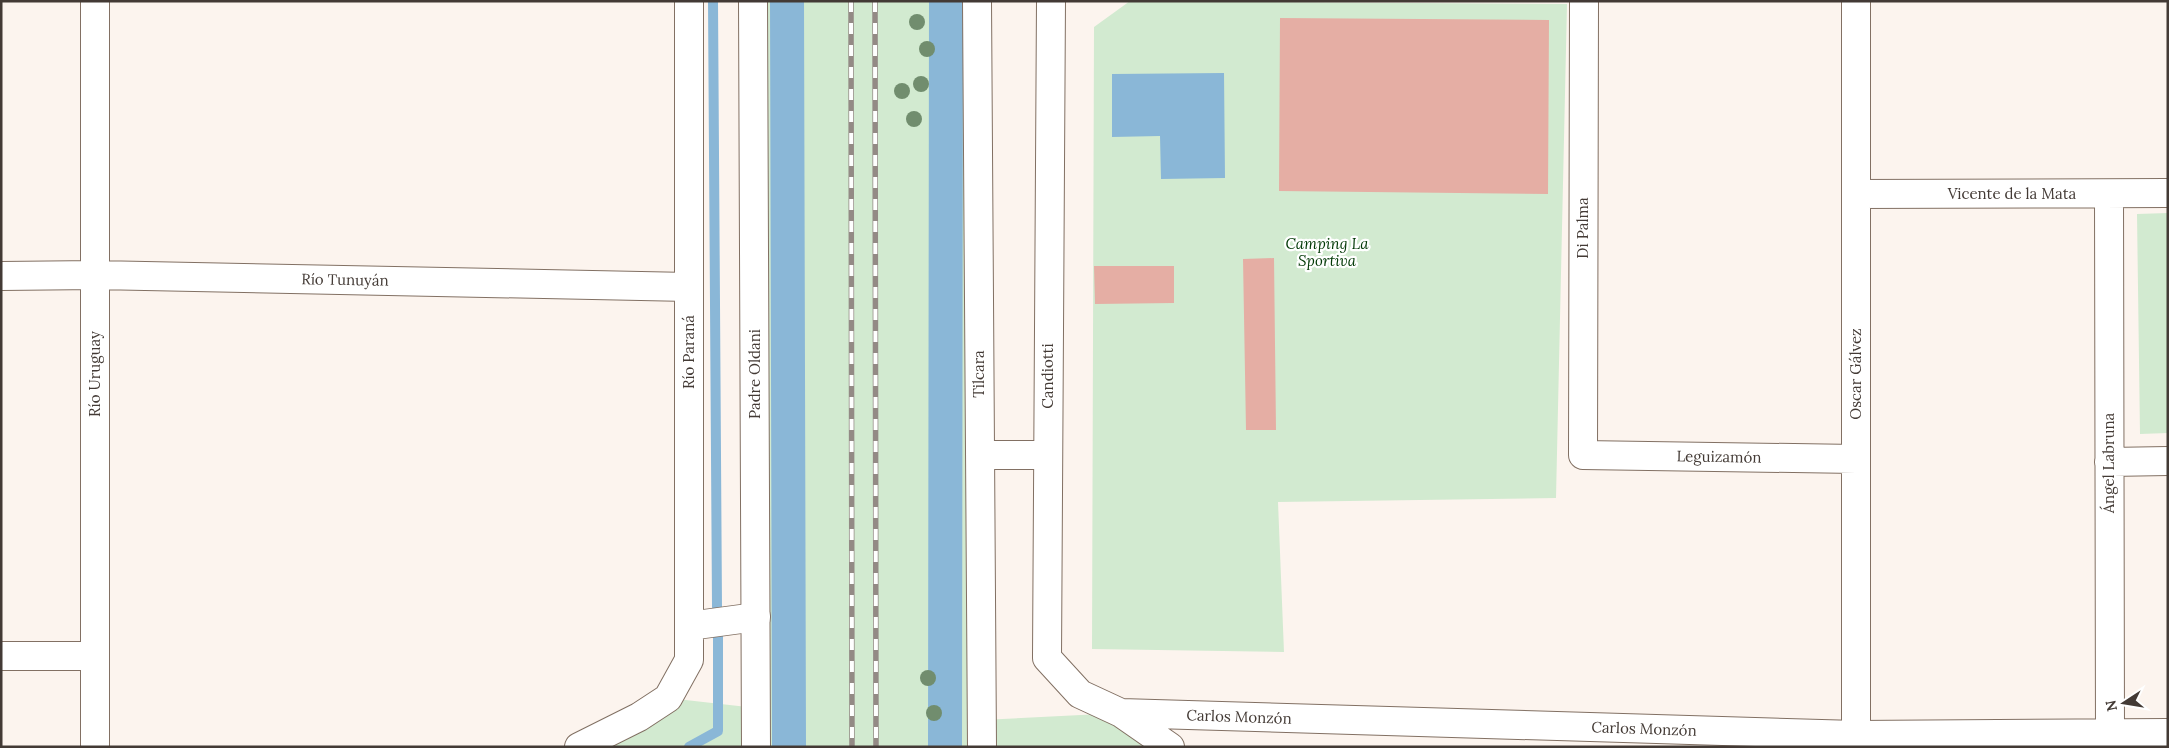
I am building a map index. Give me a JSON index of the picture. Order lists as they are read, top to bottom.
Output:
{
  "streets": {
    "street": [
      "Vicente de la Mata",
      "Di Palma",
      "Río Tunuyán",
      "Río Paraná",
      "Río Uruguay",
      "Padre Oldani",
      "Tilcara",
      "Oscar Gálvez",
      "Candiotti",
      "Leguizamón",
      "Ángel Labruna",
      "Carlos Monzón"
    ]
  },
  "crossings": [
    ["Vicente de la Mata", "Oscar Gálvez"],
    ["Vicente de la Mata", "Ángel Labruna"],
    ["Di Palma", "Leguizamón"],
    ["Río Tunuyán", "Río Paraná"],
    ["Río Tunuyán", "Río Uruguay"],
    ["Oscar Gálvez", "Leguizamón"],
    ["Oscar Gálvez", "Carlos Monzón"],
    ["Candiotti", "Carlos Monzón"],
    ["Ángel Labruna", "Carlos Monzón"]
  ],
  "parks": ["Camping La Sportiva"],
  "north": "left"
}
